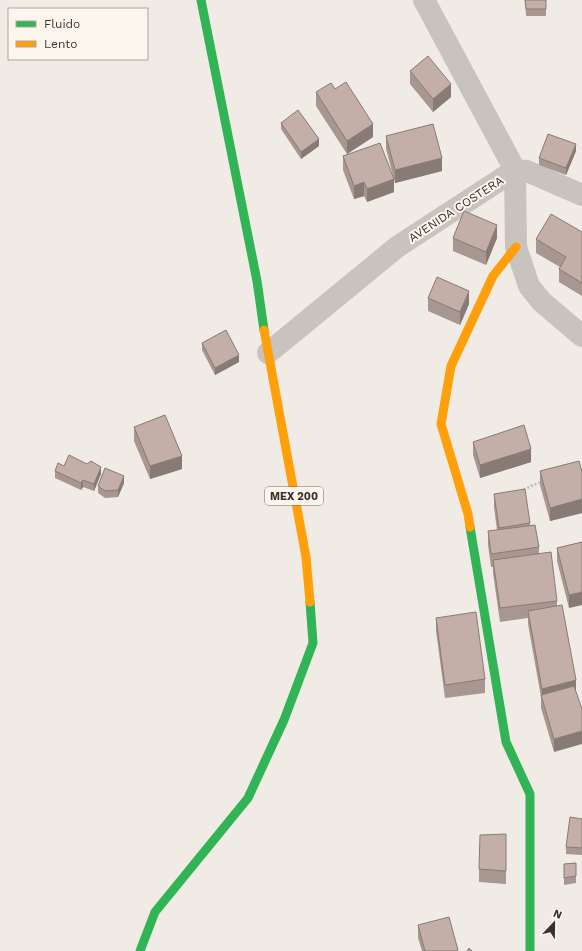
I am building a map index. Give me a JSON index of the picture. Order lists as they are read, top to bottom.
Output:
{
  "streets": {
    "main road": ["MEX 200"],
    "street": ["AVENIDA COSTERA"]
  },
  "crossings": [
    ["AVENIDA COSTERA", "MEX 200"]
  ],
  "legend": ["Fluido", "Lento"],
  "north": "top"
}
